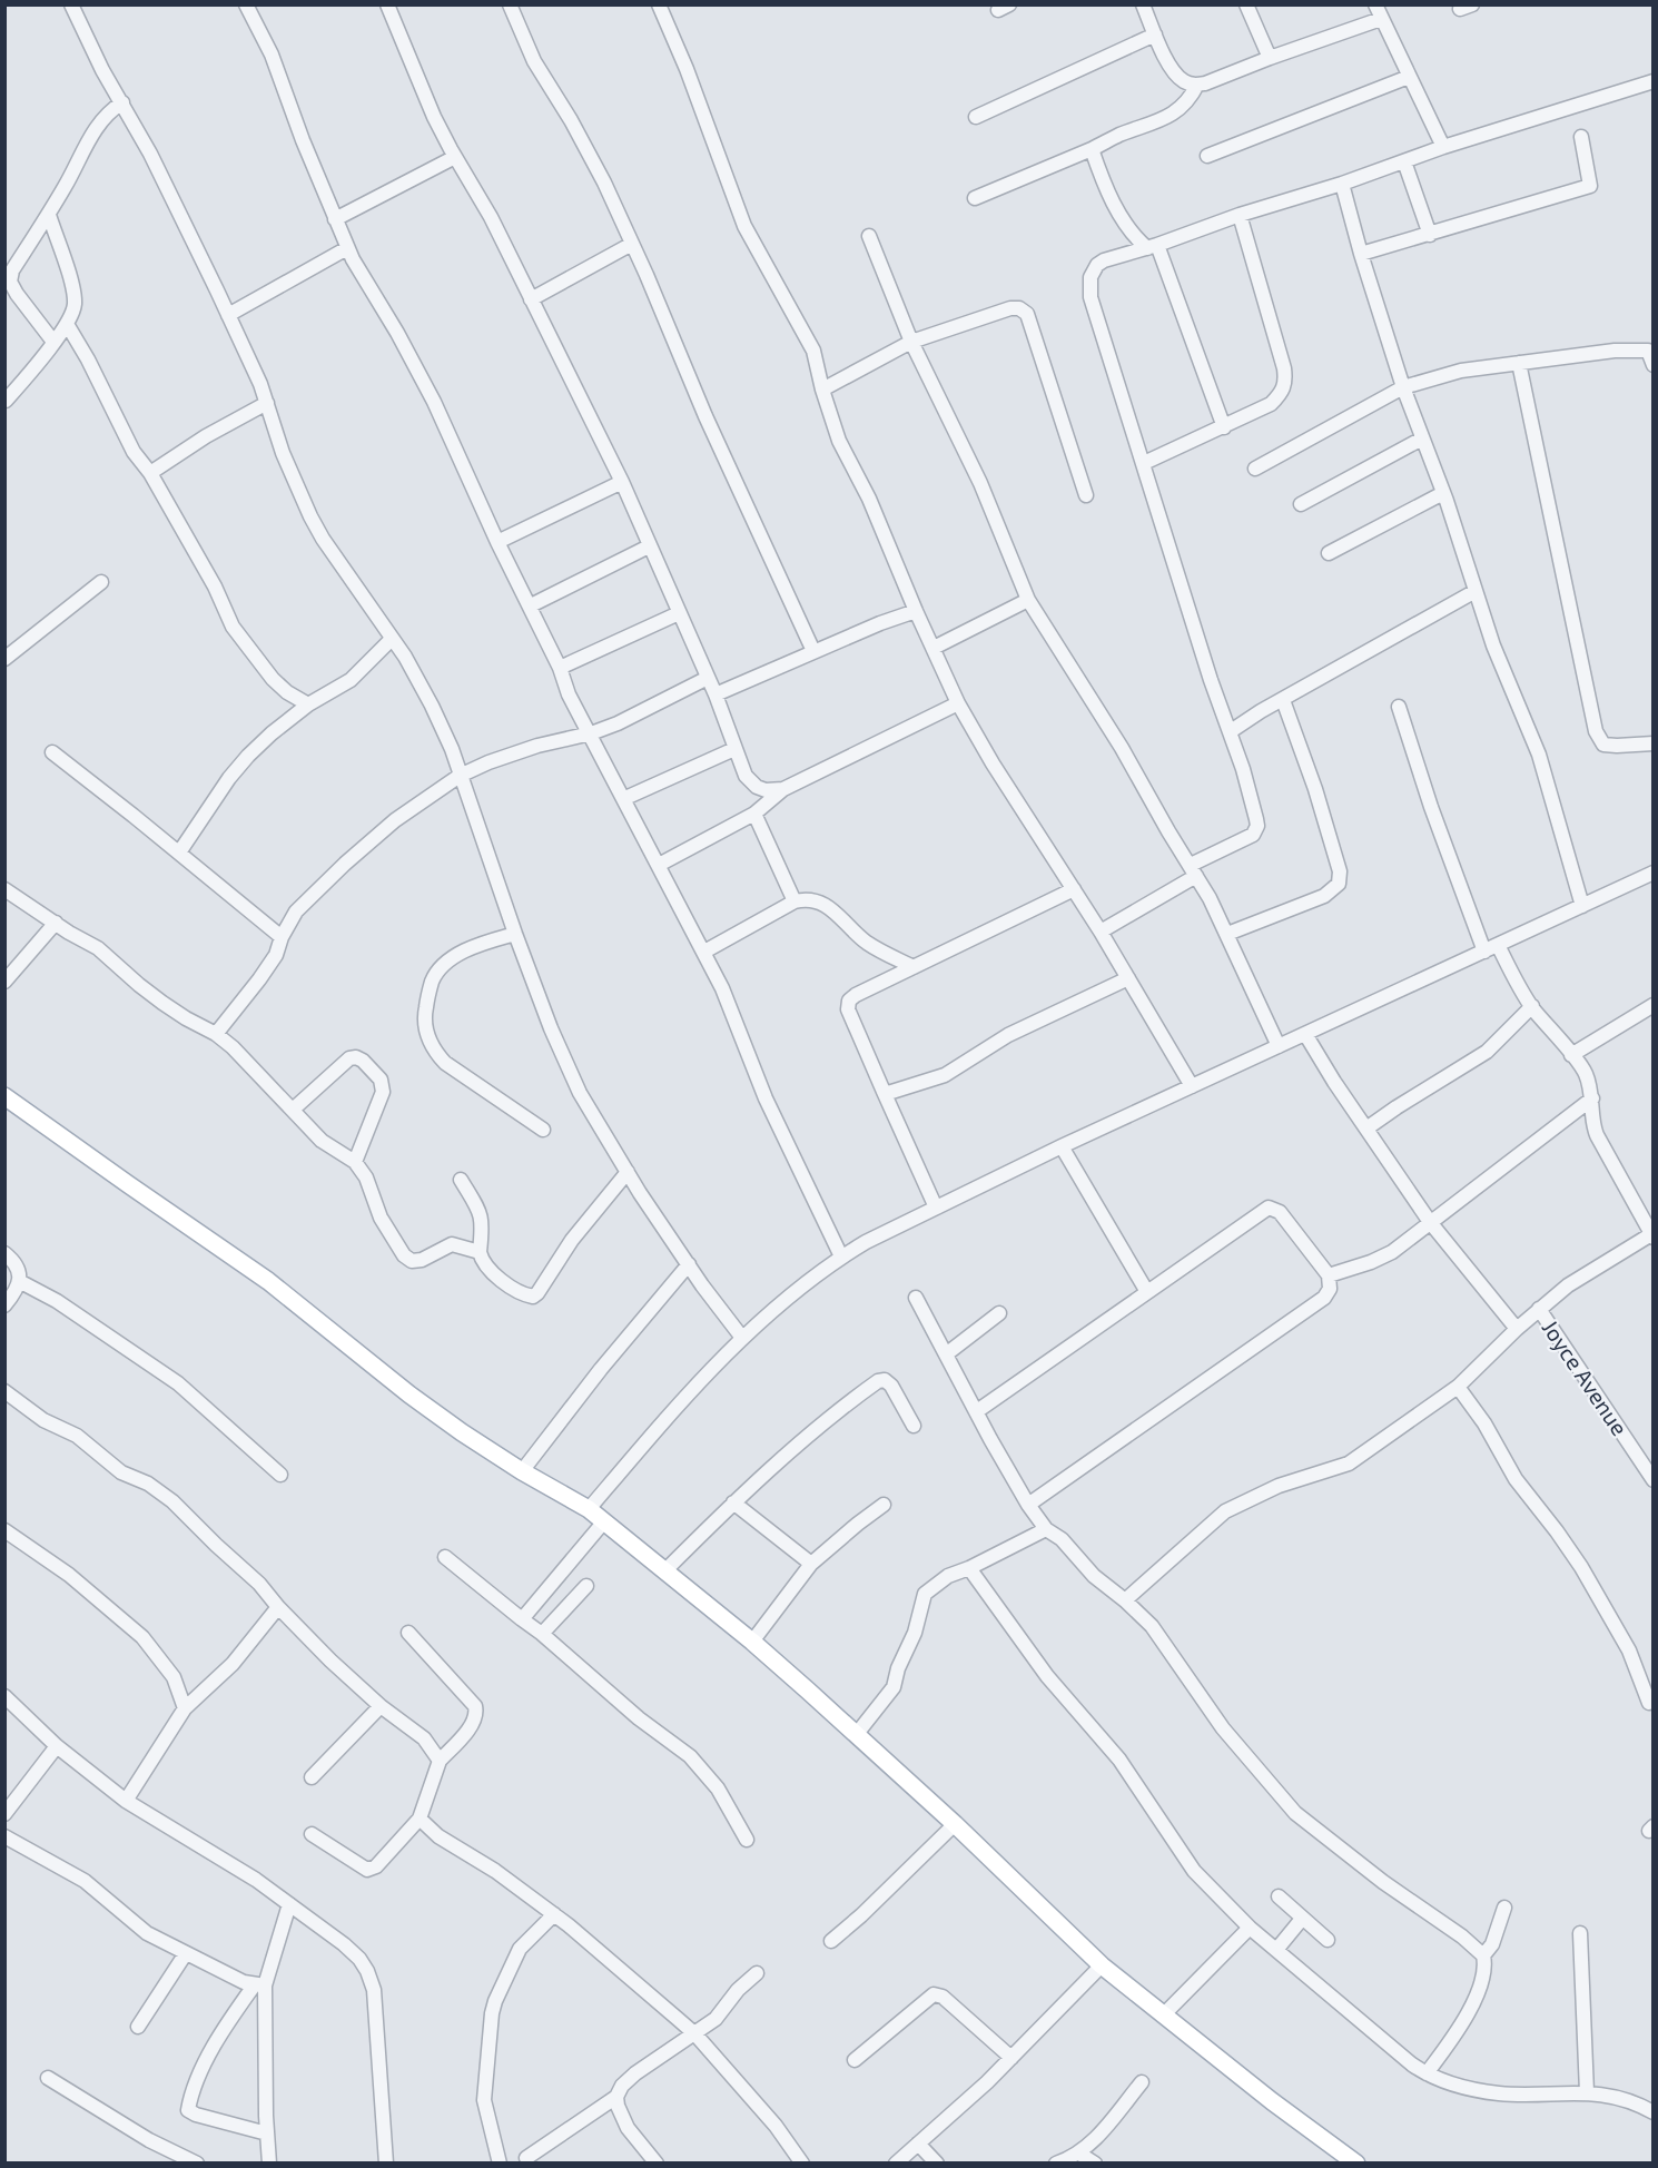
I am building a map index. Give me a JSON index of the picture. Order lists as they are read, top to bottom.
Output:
{
  "streets": {
    "street": ["Joyce Avenue"]
  }
}
